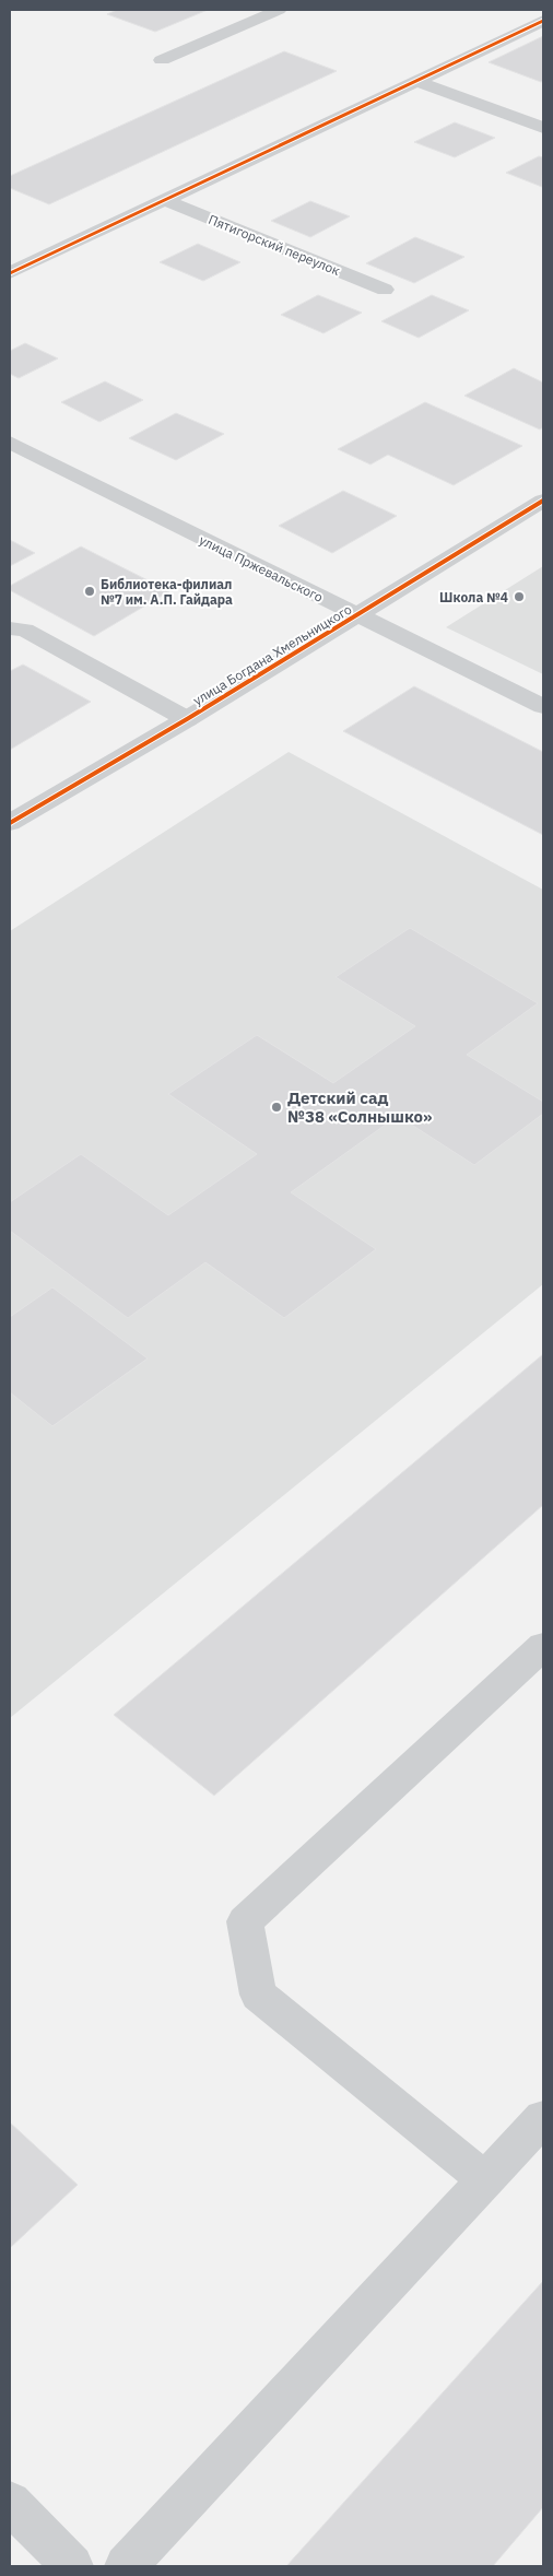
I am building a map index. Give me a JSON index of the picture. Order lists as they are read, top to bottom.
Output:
{
  "streets": {
    "street": ["Пятигорский переулок", "улица Пржевальского", "улица Богдана Хмельницкого"]
  },
  "crossings": [
    ["улица Пржевальского", "улица Богдана Хмельницкого"]
  ],
  "places": ["Библиотека-филиал №7 им. А.П. Гайдара", "Школа №4", "Детский сад №38 «Солнышко»"]
}
